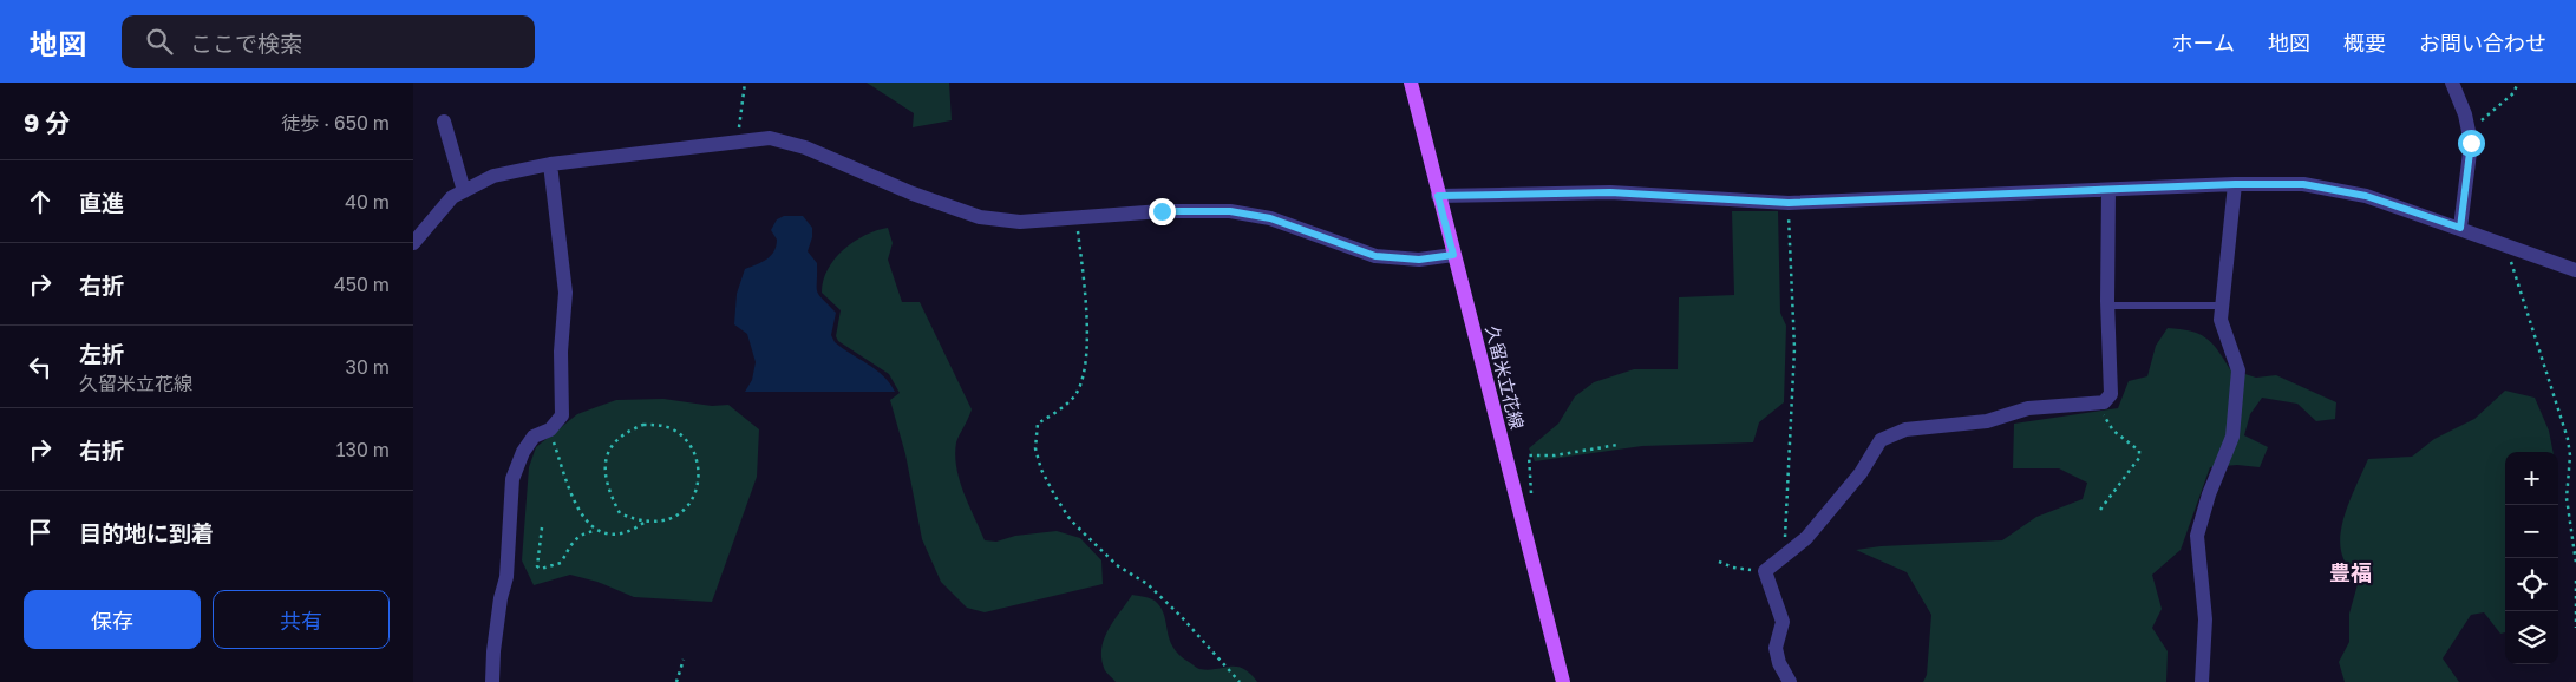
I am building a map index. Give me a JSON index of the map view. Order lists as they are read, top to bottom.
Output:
{
  "streets": {
    "main road": ["久留米立花線"]
  },
  "districts": ["豊福"],
  "page": {
    "header": "地図",
    "search": "ここで検索",
    "nav": [
      "ホーム",
      "地図",
      "概要",
      "お問い合わせ"
    ],
    "heading": ["9 分", "徒歩 · 650 m"],
    "list": [
      ["直進", "40 m"],
      ["右折", "450 m"],
      ["左折", "久留米立花線", "30 m"],
      ["右折", "130 m"],
      "目的地に到着"
    ],
    "map_buttons": ["+", "−"],
    "buttons": ["保存", "共有"]
  }
}
